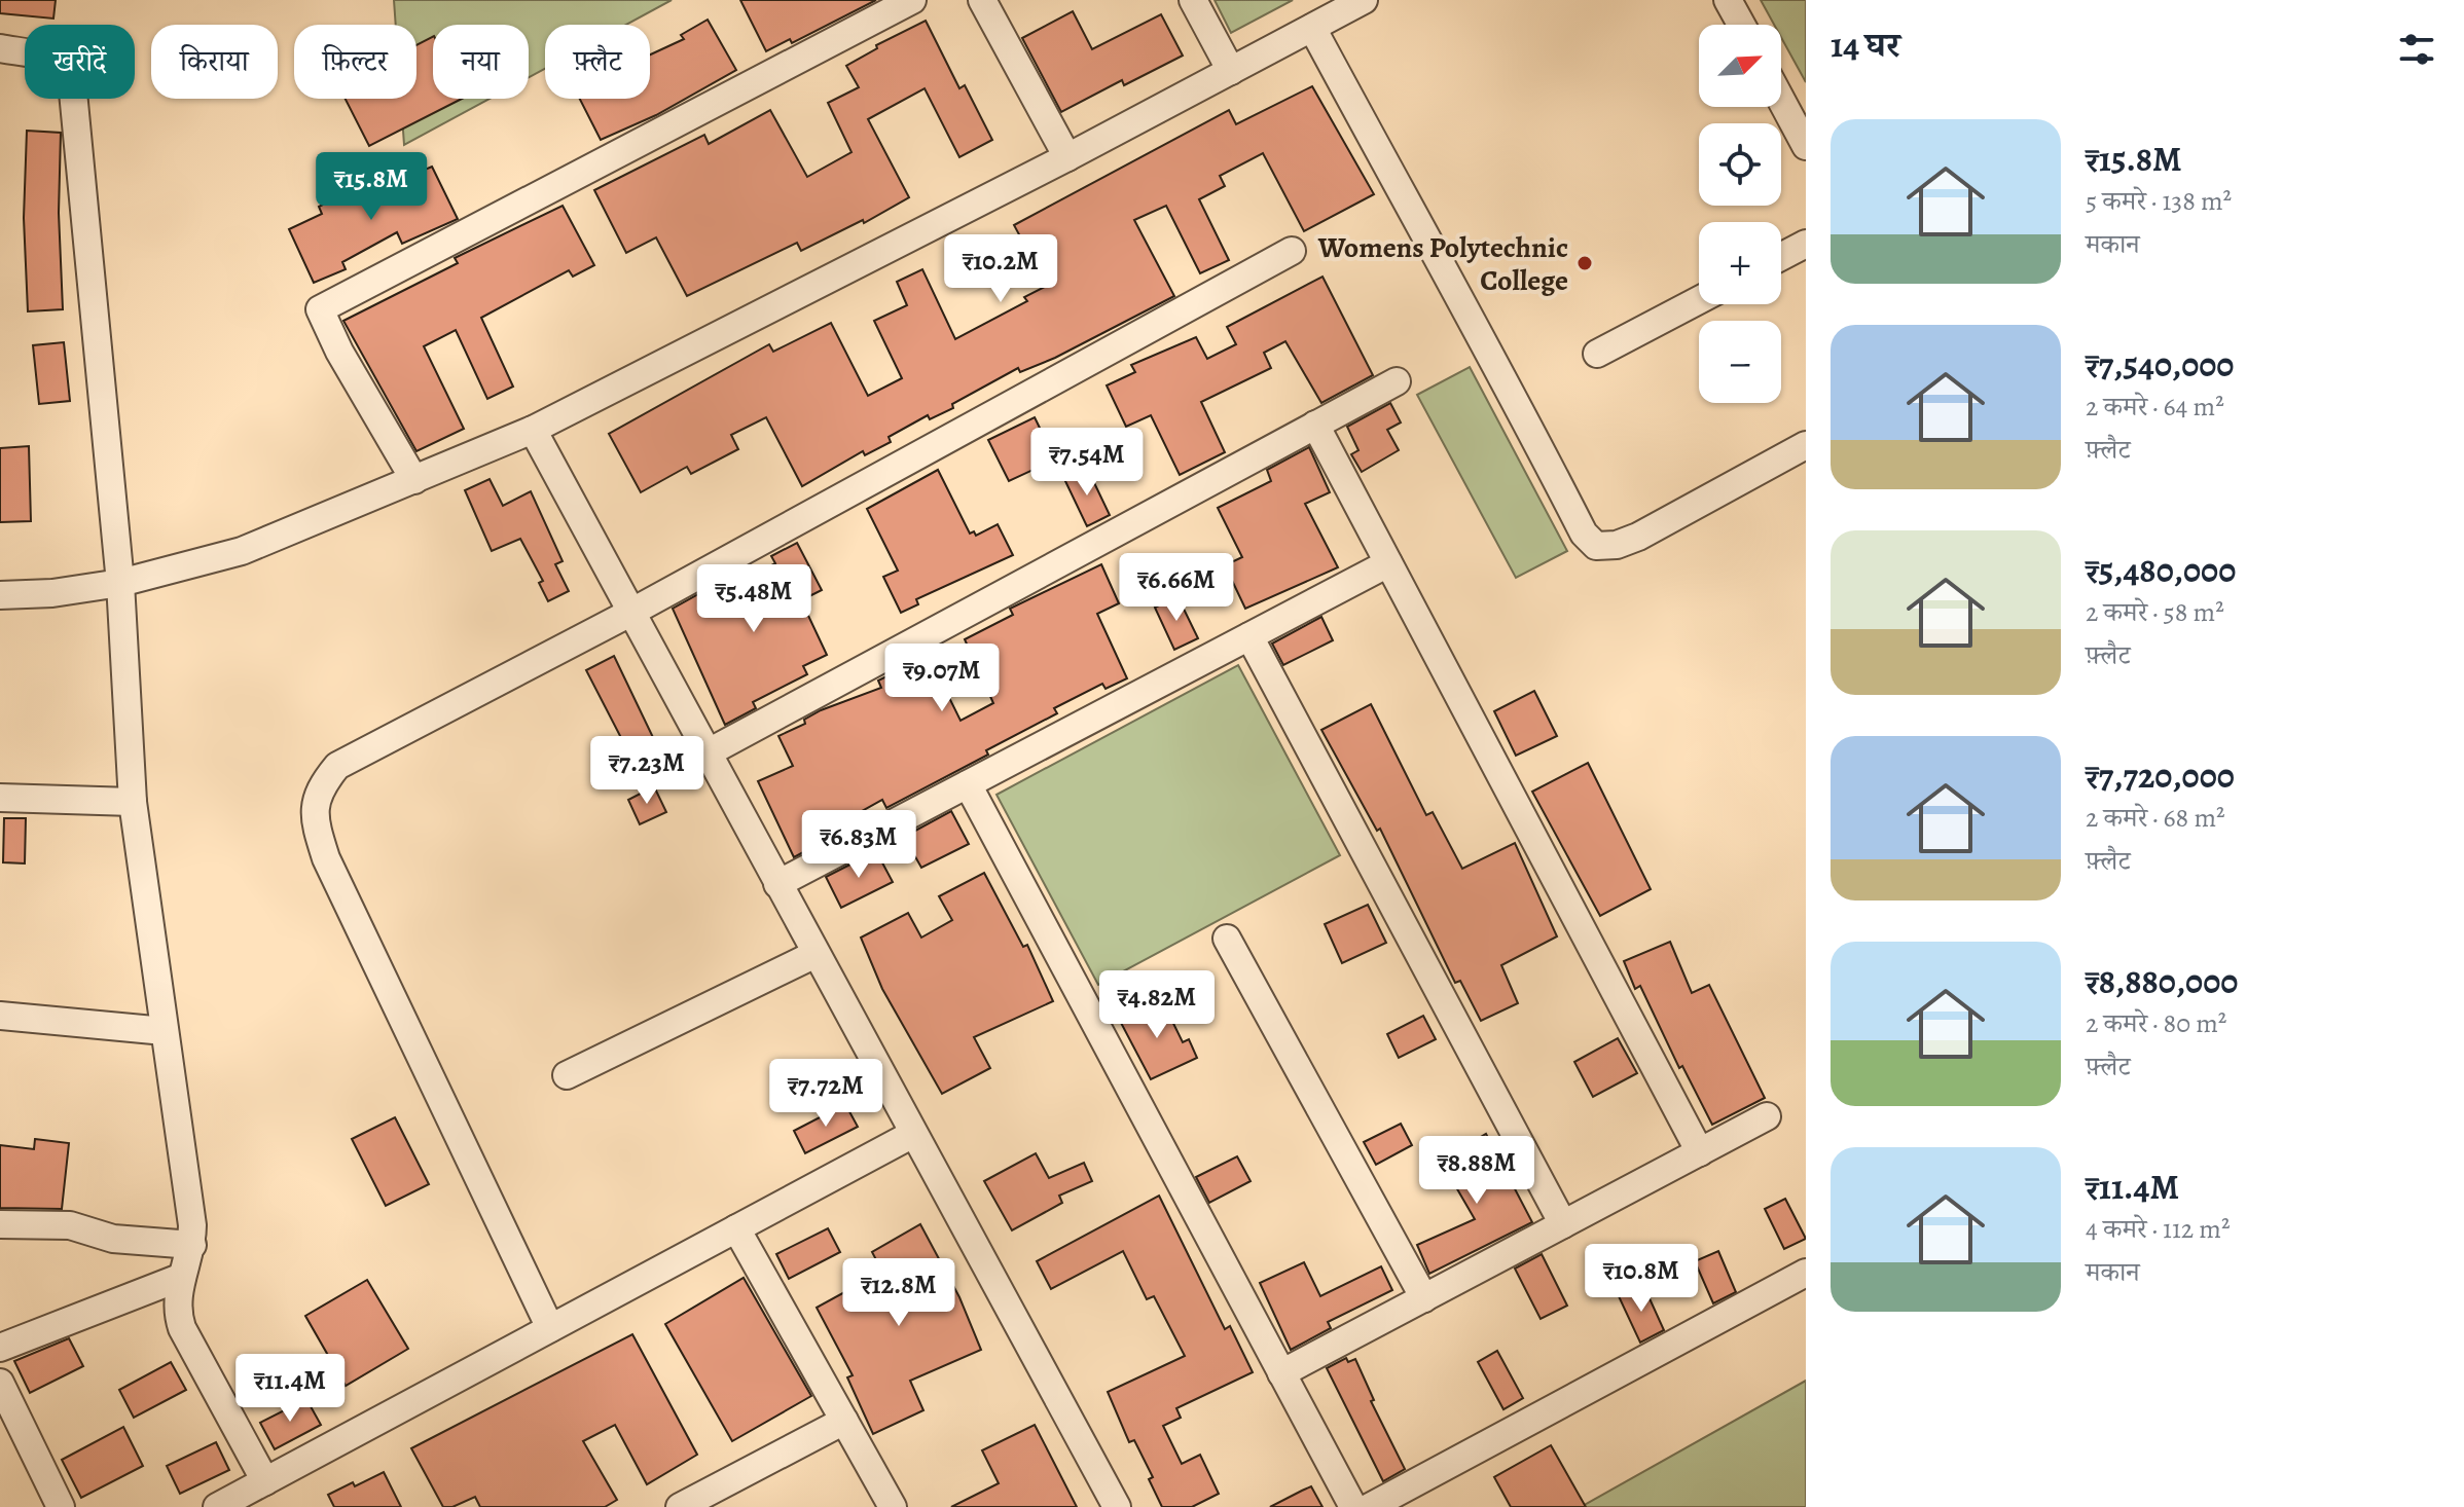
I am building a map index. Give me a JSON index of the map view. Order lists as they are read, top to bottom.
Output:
{
  "places": ["Womens Polytechnic College"],
  "north": "top right",
  "page": {
    "heading": "14 घर",
    "map_buttons": ["+", "−"],
    "chip": [
      "खरीदें",
      "किराया",
      "फ़िल्टर",
      "नया",
      "फ़्लैट"
    ],
    "list": [
      {
        "name": "₹15.8M",
        "note": "5 कमरे · 138 m² · मकान"
      },
      {
        "name": "₹7,540,000",
        "note": "2 कमरे · 64 m² · फ़्लैट"
      },
      {
        "name": "₹5,480,000",
        "note": "2 कमरे · 58 m² · फ़्लैट"
      },
      {
        "name": "₹7,720,000",
        "note": "2 कमरे · 68 m² · फ़्लैट"
      },
      {
        "name": "₹8,880,000",
        "note": "2 कमरे · 80 m² · फ़्लैट"
      },
      {
        "name": "₹11.4M",
        "note": "4 कमरे · 112 m² · मकान"
      }
    ],
    "price": [
      "₹15.8M",
      "₹10.2M",
      "₹7.54M",
      "₹6.66M",
      "₹5.48M",
      "₹9.07M",
      "₹7.23M",
      "₹6.83M",
      "₹4.82M",
      "₹7.72M",
      "₹8.88M",
      "₹10.8M",
      "₹12.8M",
      "₹11.4M"
    ]
  }
}
